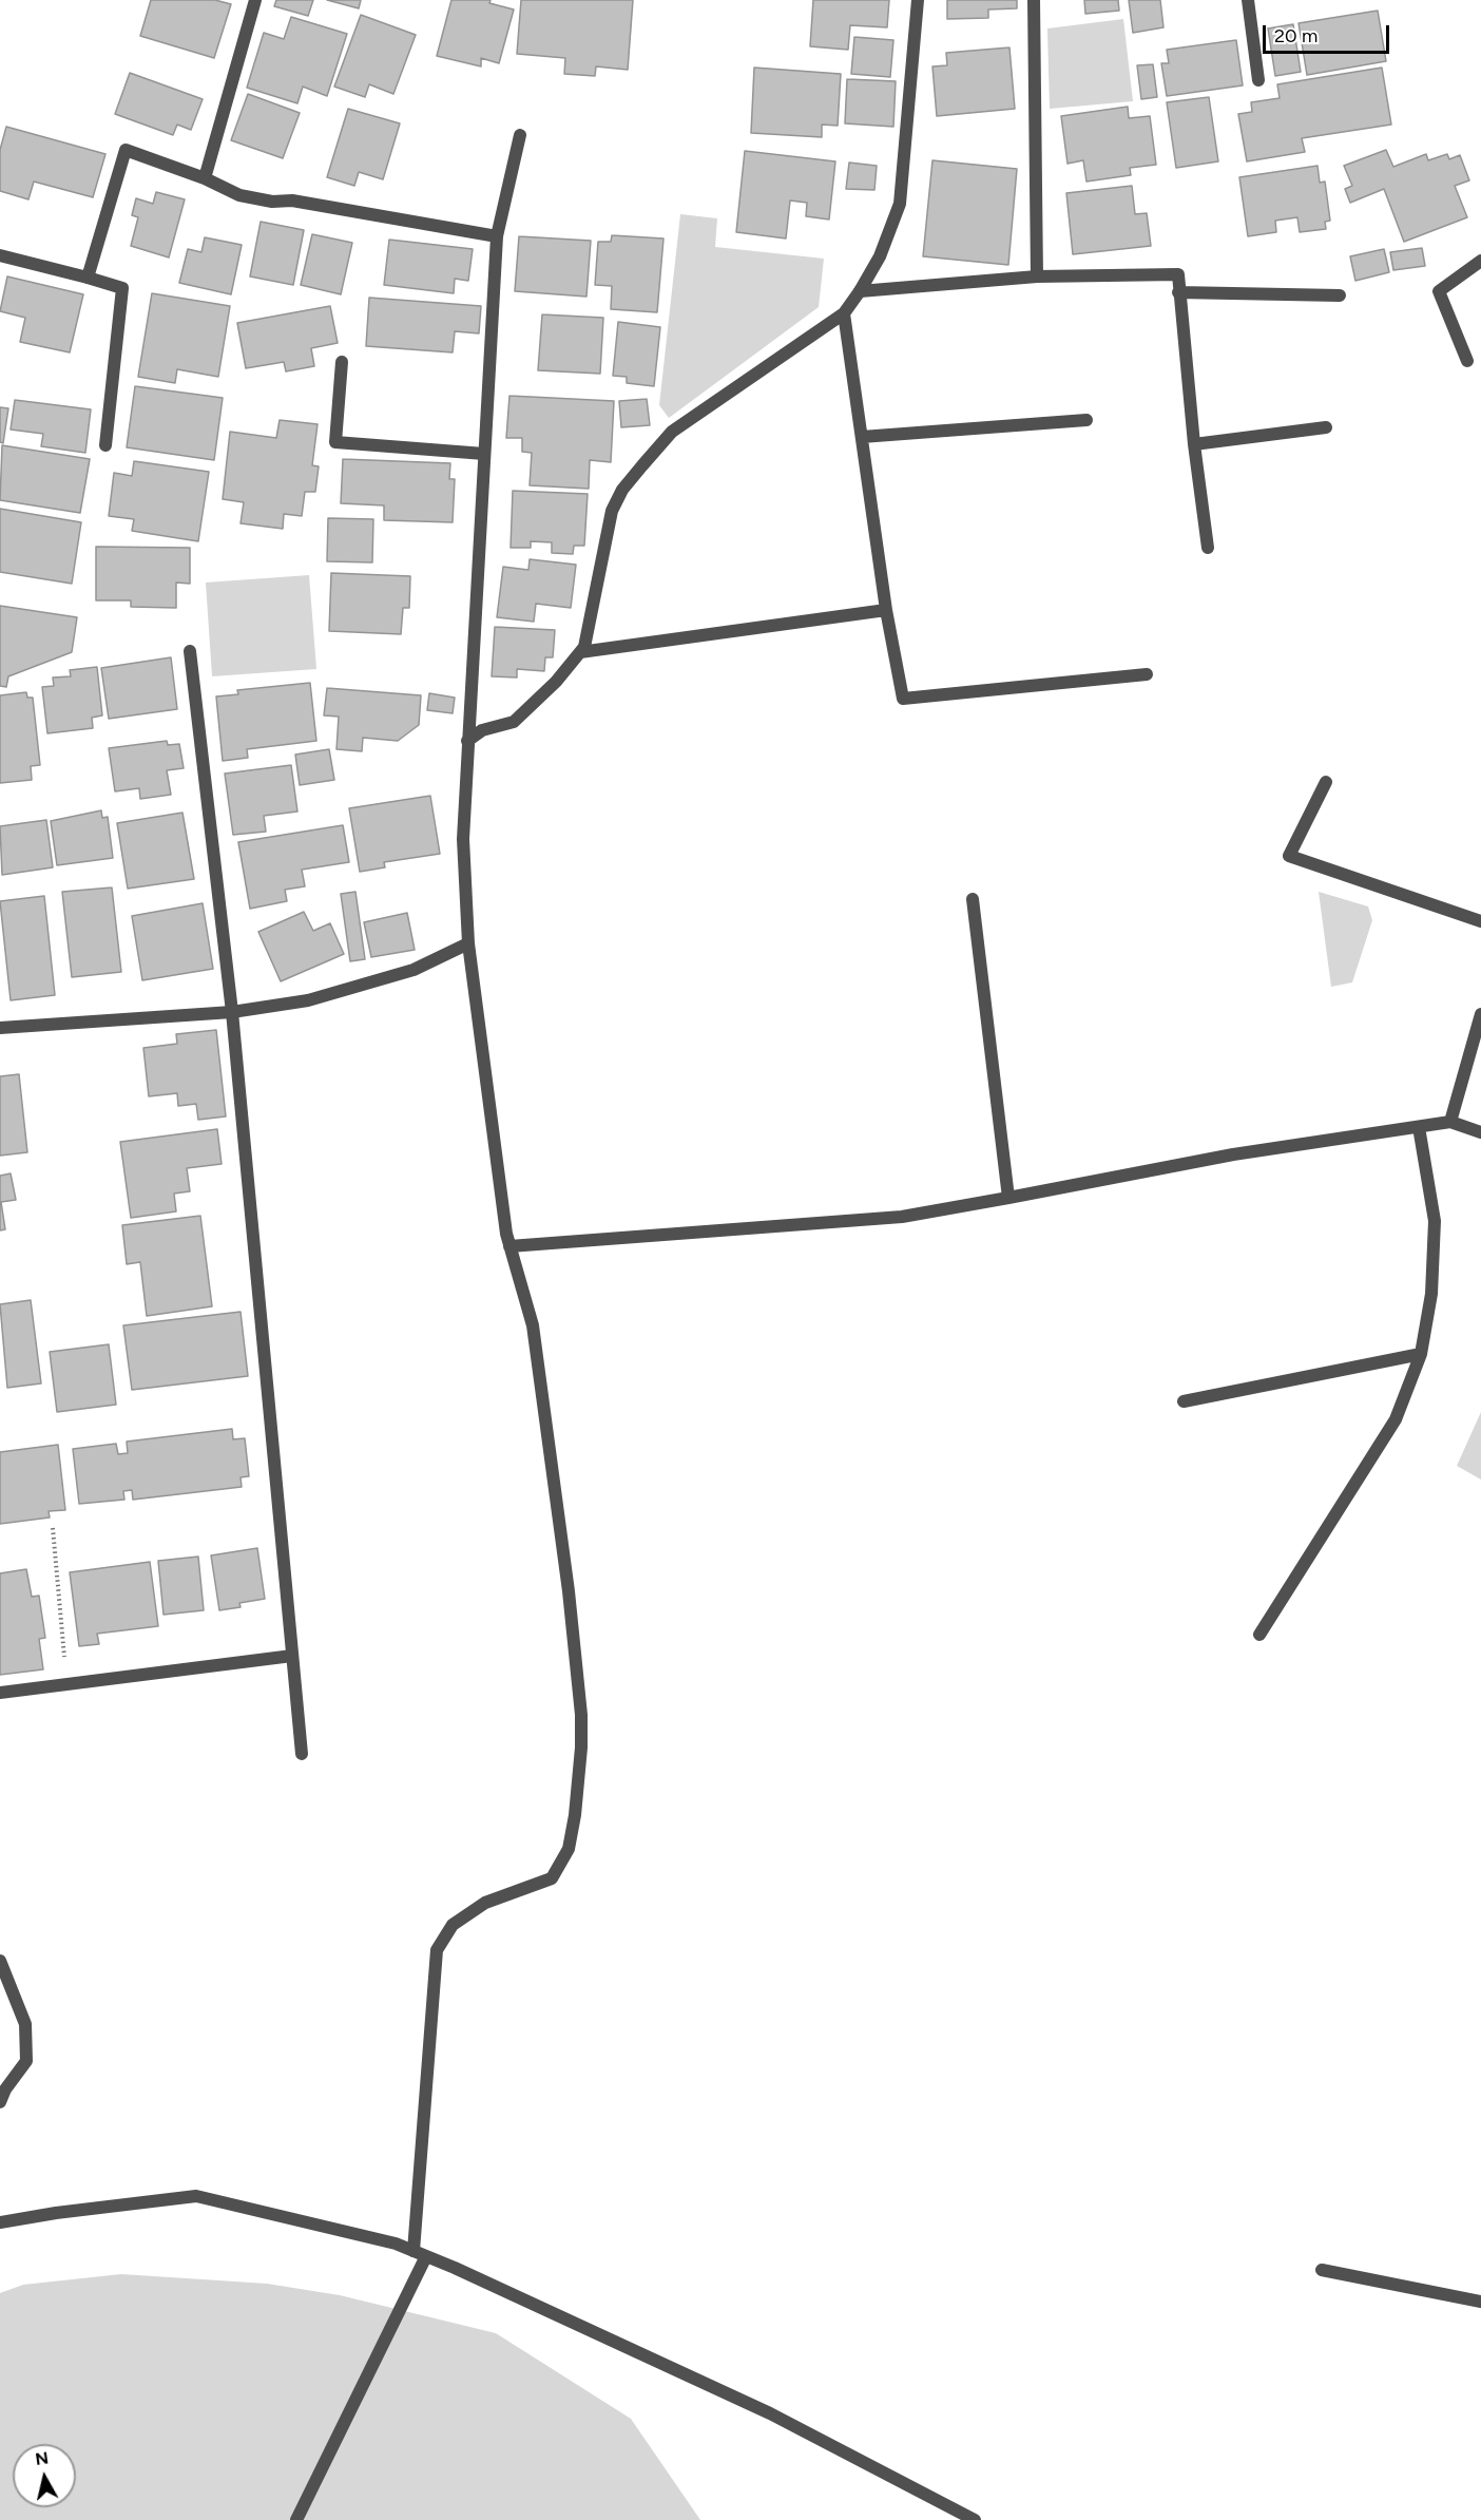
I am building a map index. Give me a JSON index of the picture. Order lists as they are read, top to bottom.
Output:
{
  "scale_bar": "20 m",
  "north": "top"
}
